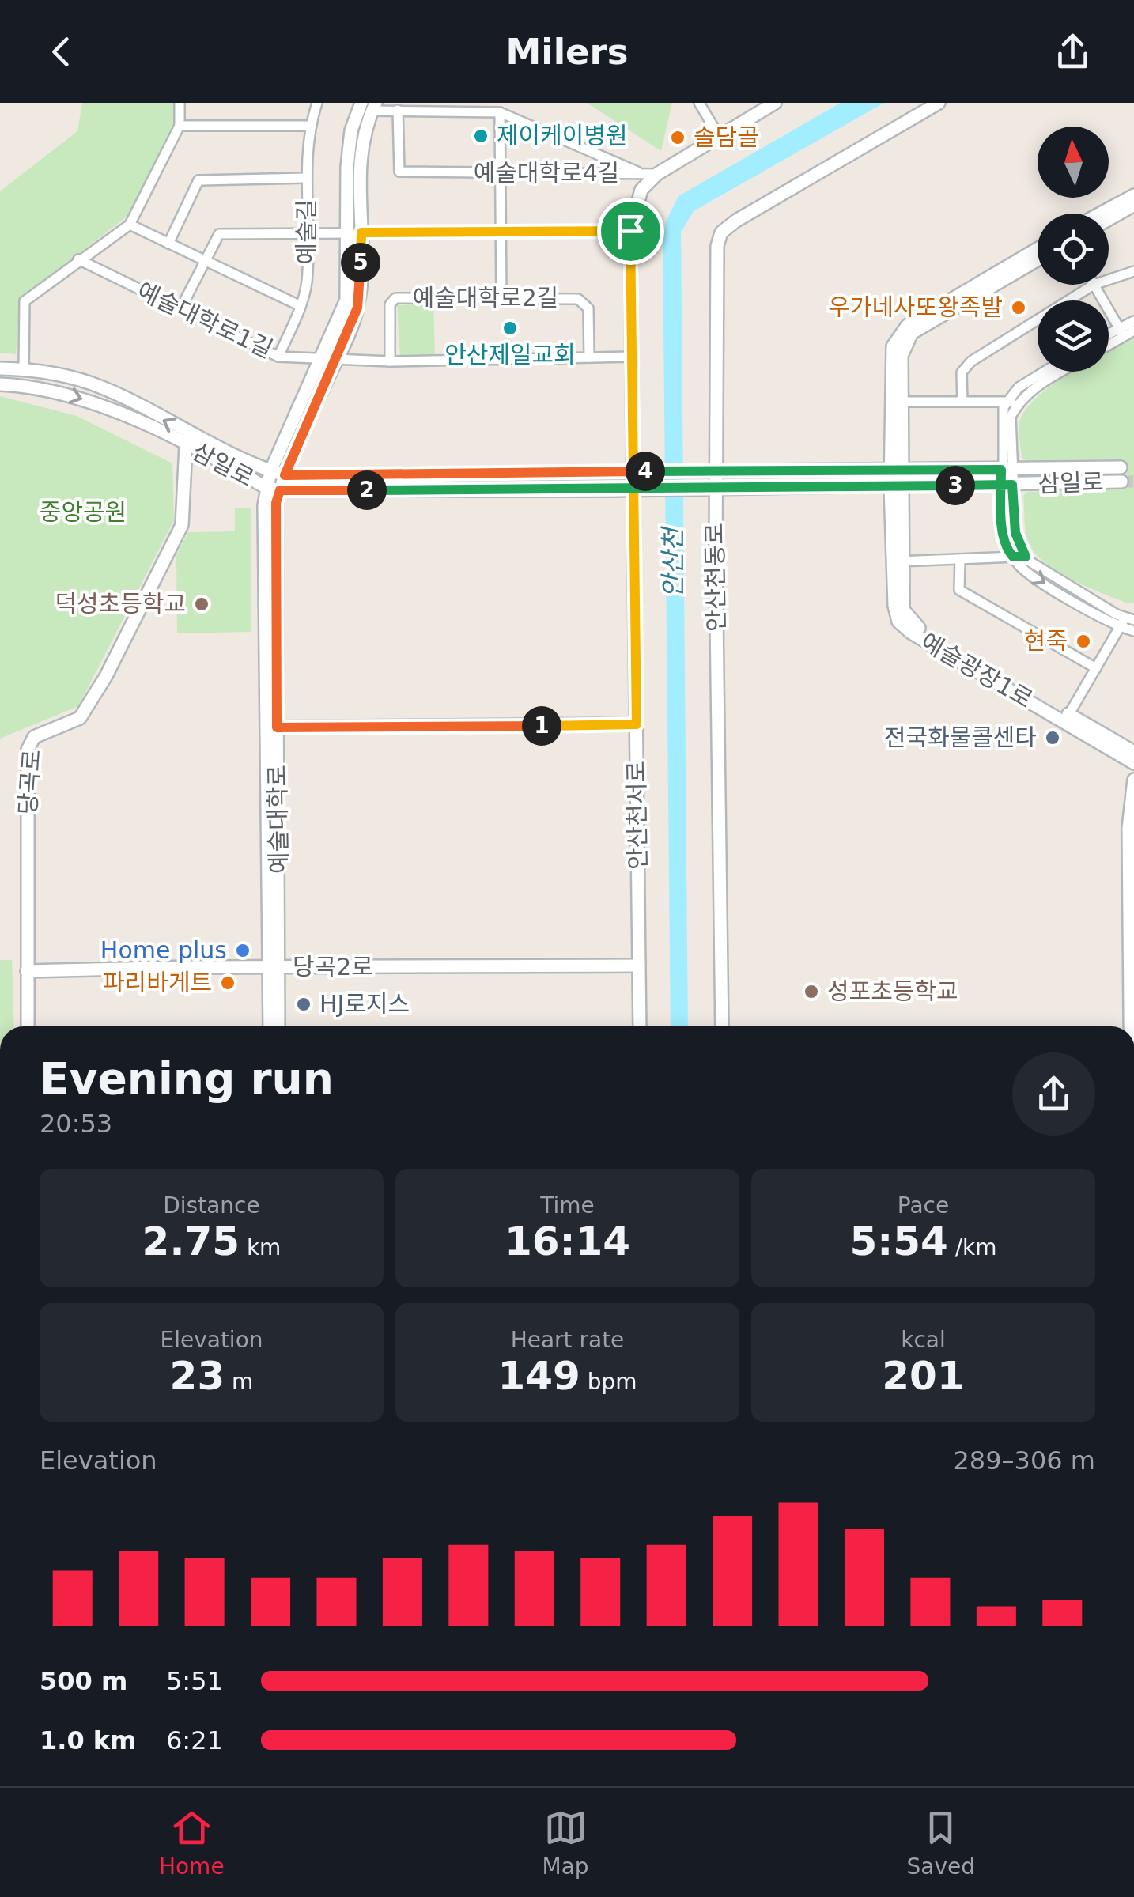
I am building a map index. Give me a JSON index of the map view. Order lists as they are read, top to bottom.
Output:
{
  "streets": {
    "street": [
      "예술대학로4길",
      "예술길",
      "예술대학로2길",
      "예술대학로1길",
      "삼일로",
      "안산천동로",
      "예술광장1로",
      "당곡로",
      "안산천서로",
      "예술대학로",
      "당곡2로"
    ]
  },
  "crossings": [
    ["예술대학로4길", "예술대학로"],
    ["예술길", "예술대학로1길"],
    ["예술대학로1길", "예술대학로"],
    ["삼일로", "안산천동로"],
    ["삼일로", "예술광장1로"],
    ["삼일로", "당곡로"],
    ["삼일로", "안산천서로"],
    ["삼일로", "예술대학로"],
    ["당곡로", "당곡2로"],
    ["안산천서로", "당곡2로"],
    ["예술대학로", "당곡2로"]
  ],
  "water": ["안산천"],
  "parks": ["중앙공원"],
  "places": [
    "제이케이병원",
    "솔담골",
    "우가네사또왕족발",
    "안산제일교회",
    "덕성초등학교",
    "현죽",
    "전국화물콜센타",
    "Home plus",
    "파리바게트",
    "성포초등학교",
    "HJ로지스"
  ],
  "north": "top",
  "page": {
    "header": "Milers",
    "pins": [
      "5",
      "4",
      "3",
      "2",
      "1"
    ],
    "heading": ["Evening run", "20:53"],
    "stats": [
      ["Distance", "2.75 km"],
      ["Time", "16:14"],
      ["Pace", "5:54 /km"],
      ["Elevation", "23 m"],
      ["Heart rate", "149 bpm"],
      ["kcal", "201"]
    ],
    "chart": ["Elevation", "289–306 m"],
    "list": [
      {
        "name": "500 m",
        "note": "5:51"
      },
      {
        "name": "1.0 km",
        "note": "6:21"
      }
    ],
    "tabs": ["Home", "Map", "Saved"]
  }
}
